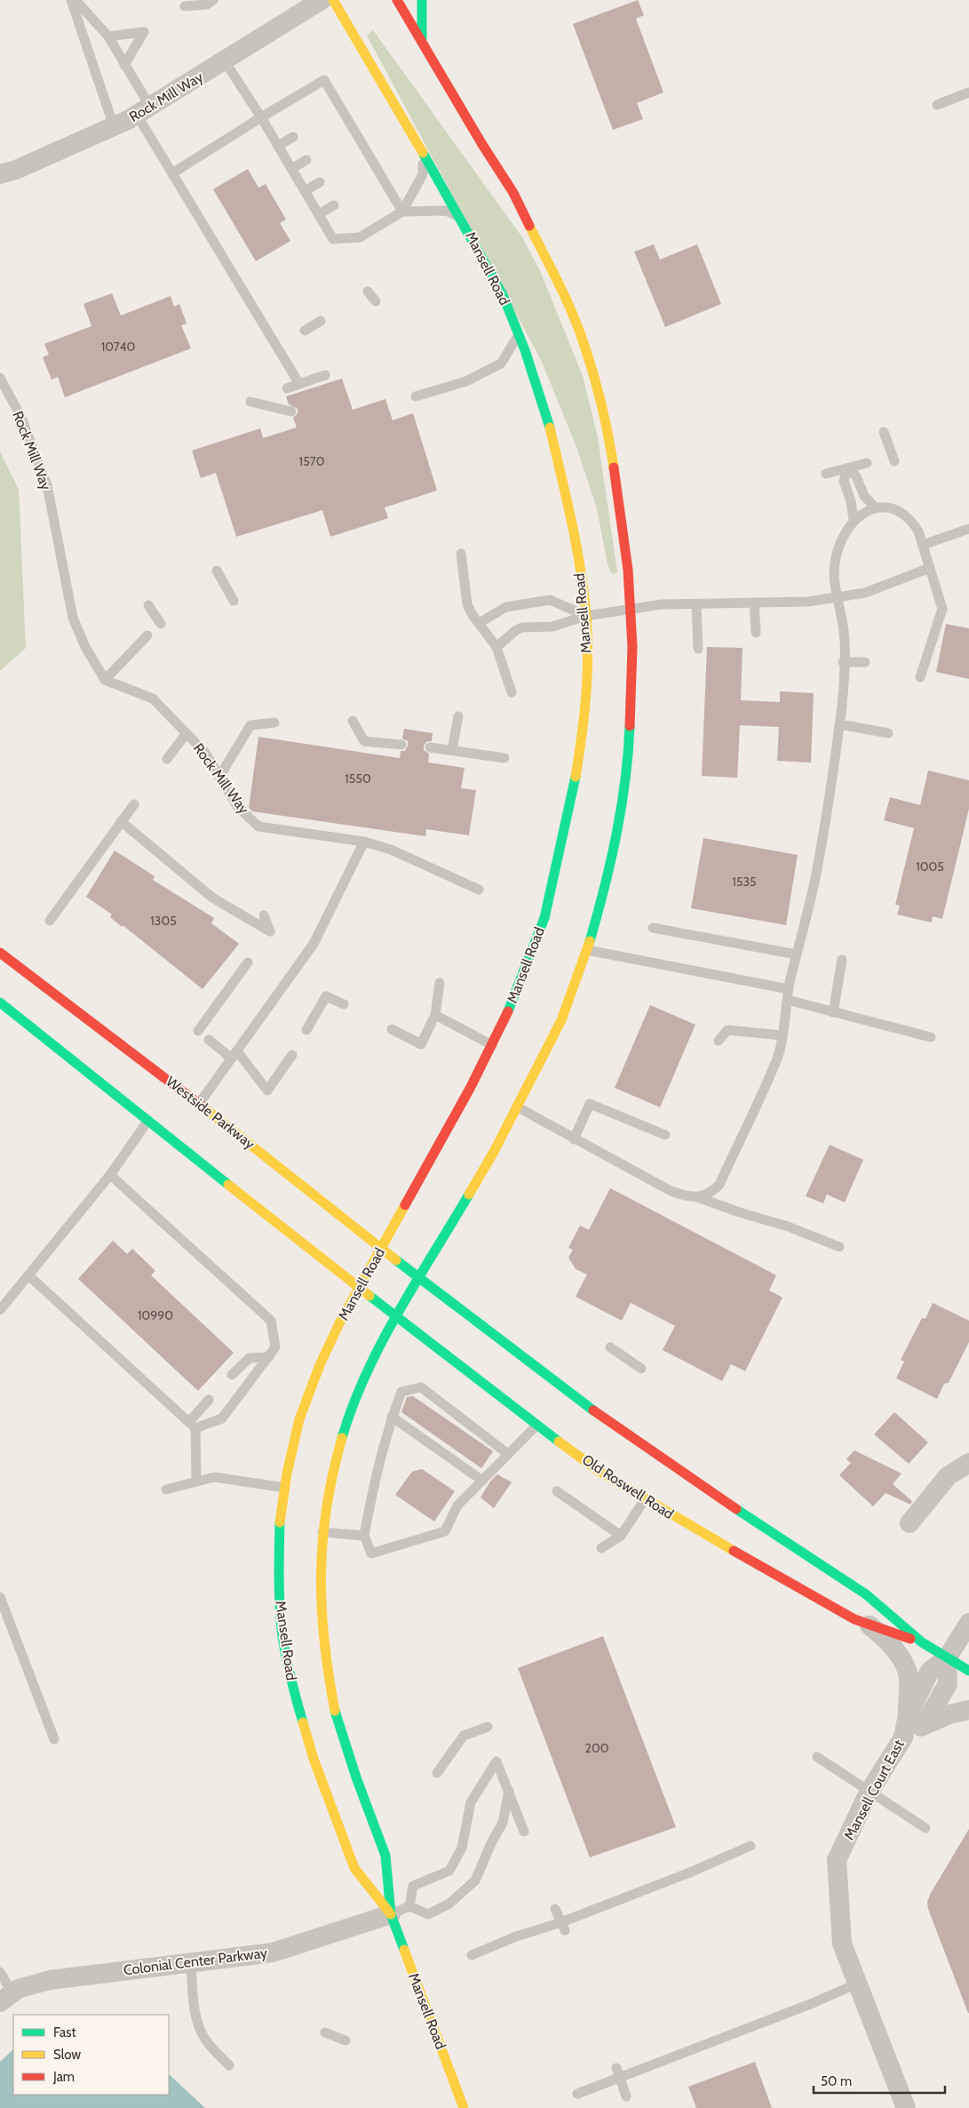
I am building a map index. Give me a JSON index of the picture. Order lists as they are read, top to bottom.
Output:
{
  "streets": {
    "main road": ["Mansell Road", "Westside Parkway", "Old Roswell Road"],
    "street": ["Rock Mill Way", "Mansell Court East", "Colonial Center Parkway"]
  },
  "crossings": [
    ["Mansell Road", "Westside Parkway"],
    ["Mansell Road", "Old Roswell Road"],
    ["Mansell Road", "Colonial Center Parkway"],
    ["Westside Parkway", "Old Roswell Road"]
  ],
  "house_numbers": [
    "10740",
    "1570",
    "1550",
    "1005",
    "1535",
    "1305",
    "10990",
    "200"
  ],
  "legend": ["Fast", "Slow", "Jam"],
  "scale_bar": "50 m"
}
